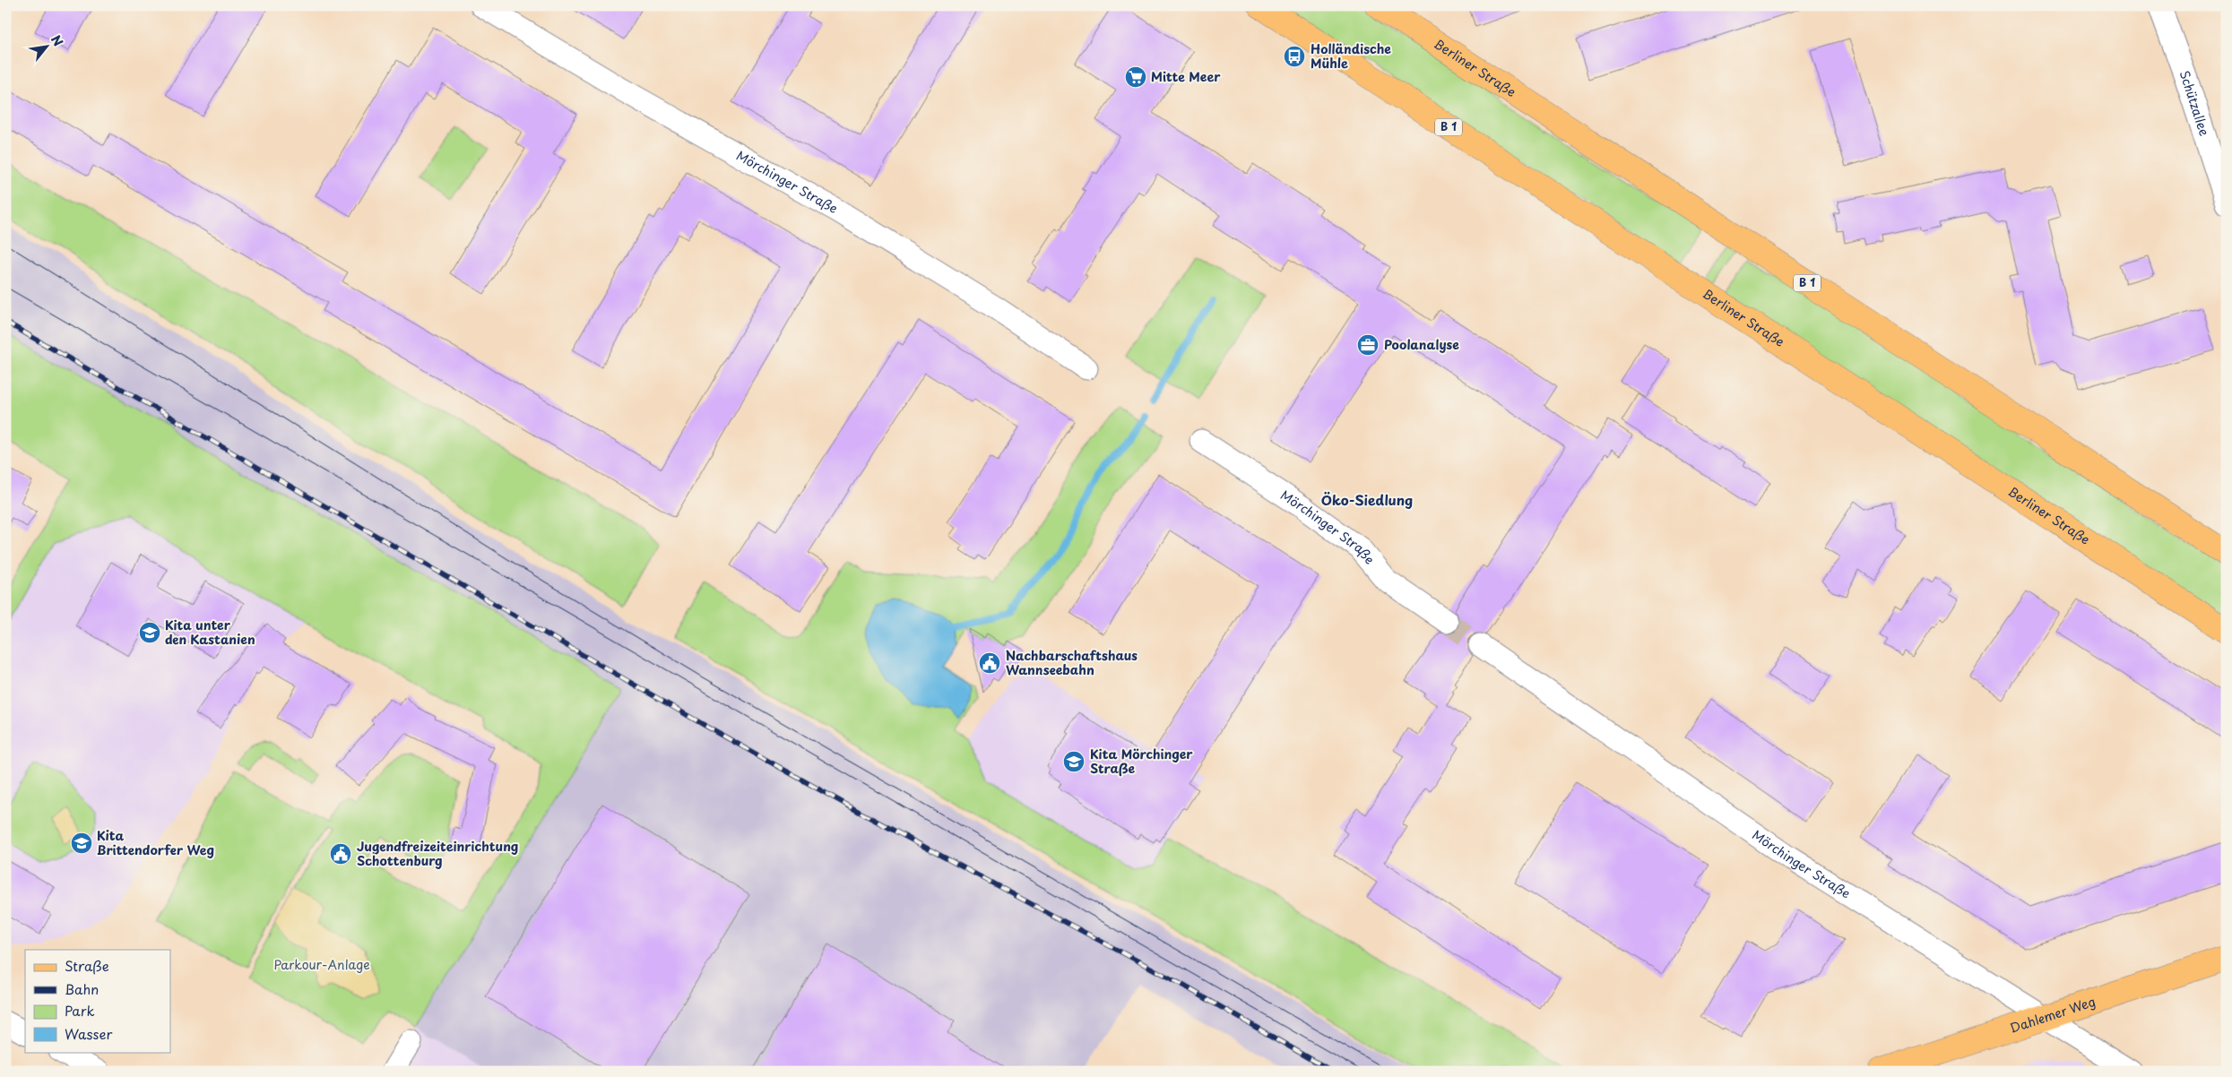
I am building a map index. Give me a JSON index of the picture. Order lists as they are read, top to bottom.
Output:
{
  "streets": {
    "main road": ["Berliner Straße", "B 1", "Dahlemer Weg"],
    "street": ["Schützallee", "Mörchinger Straße"]
  },
  "crossings": [
    ["Mörchinger Straße", "Dahlemer Weg"]
  ],
  "districts": ["Öko-Siedlung"],
  "parks": ["Parkour-Anlage"],
  "places": {
    "bus stop": ["Holländische Mühle"],
    "supermarket": ["Mitte Meer"],
    "office": ["Poolanalyse"],
    "school or university": ["Kita unter den Kastanien", "Kita Mörchinger Straße", "Kita Brittendorfer Weg"],
    "public building": ["Nachbarschaftshaus Wannseebahn", "Jugendfreizeiteinrichtung Schottenburg"]
  },
  "legend": [
    "Straße",
    "Bahn",
    "Park",
    "Wasser"
  ],
  "north": "top right"
}
